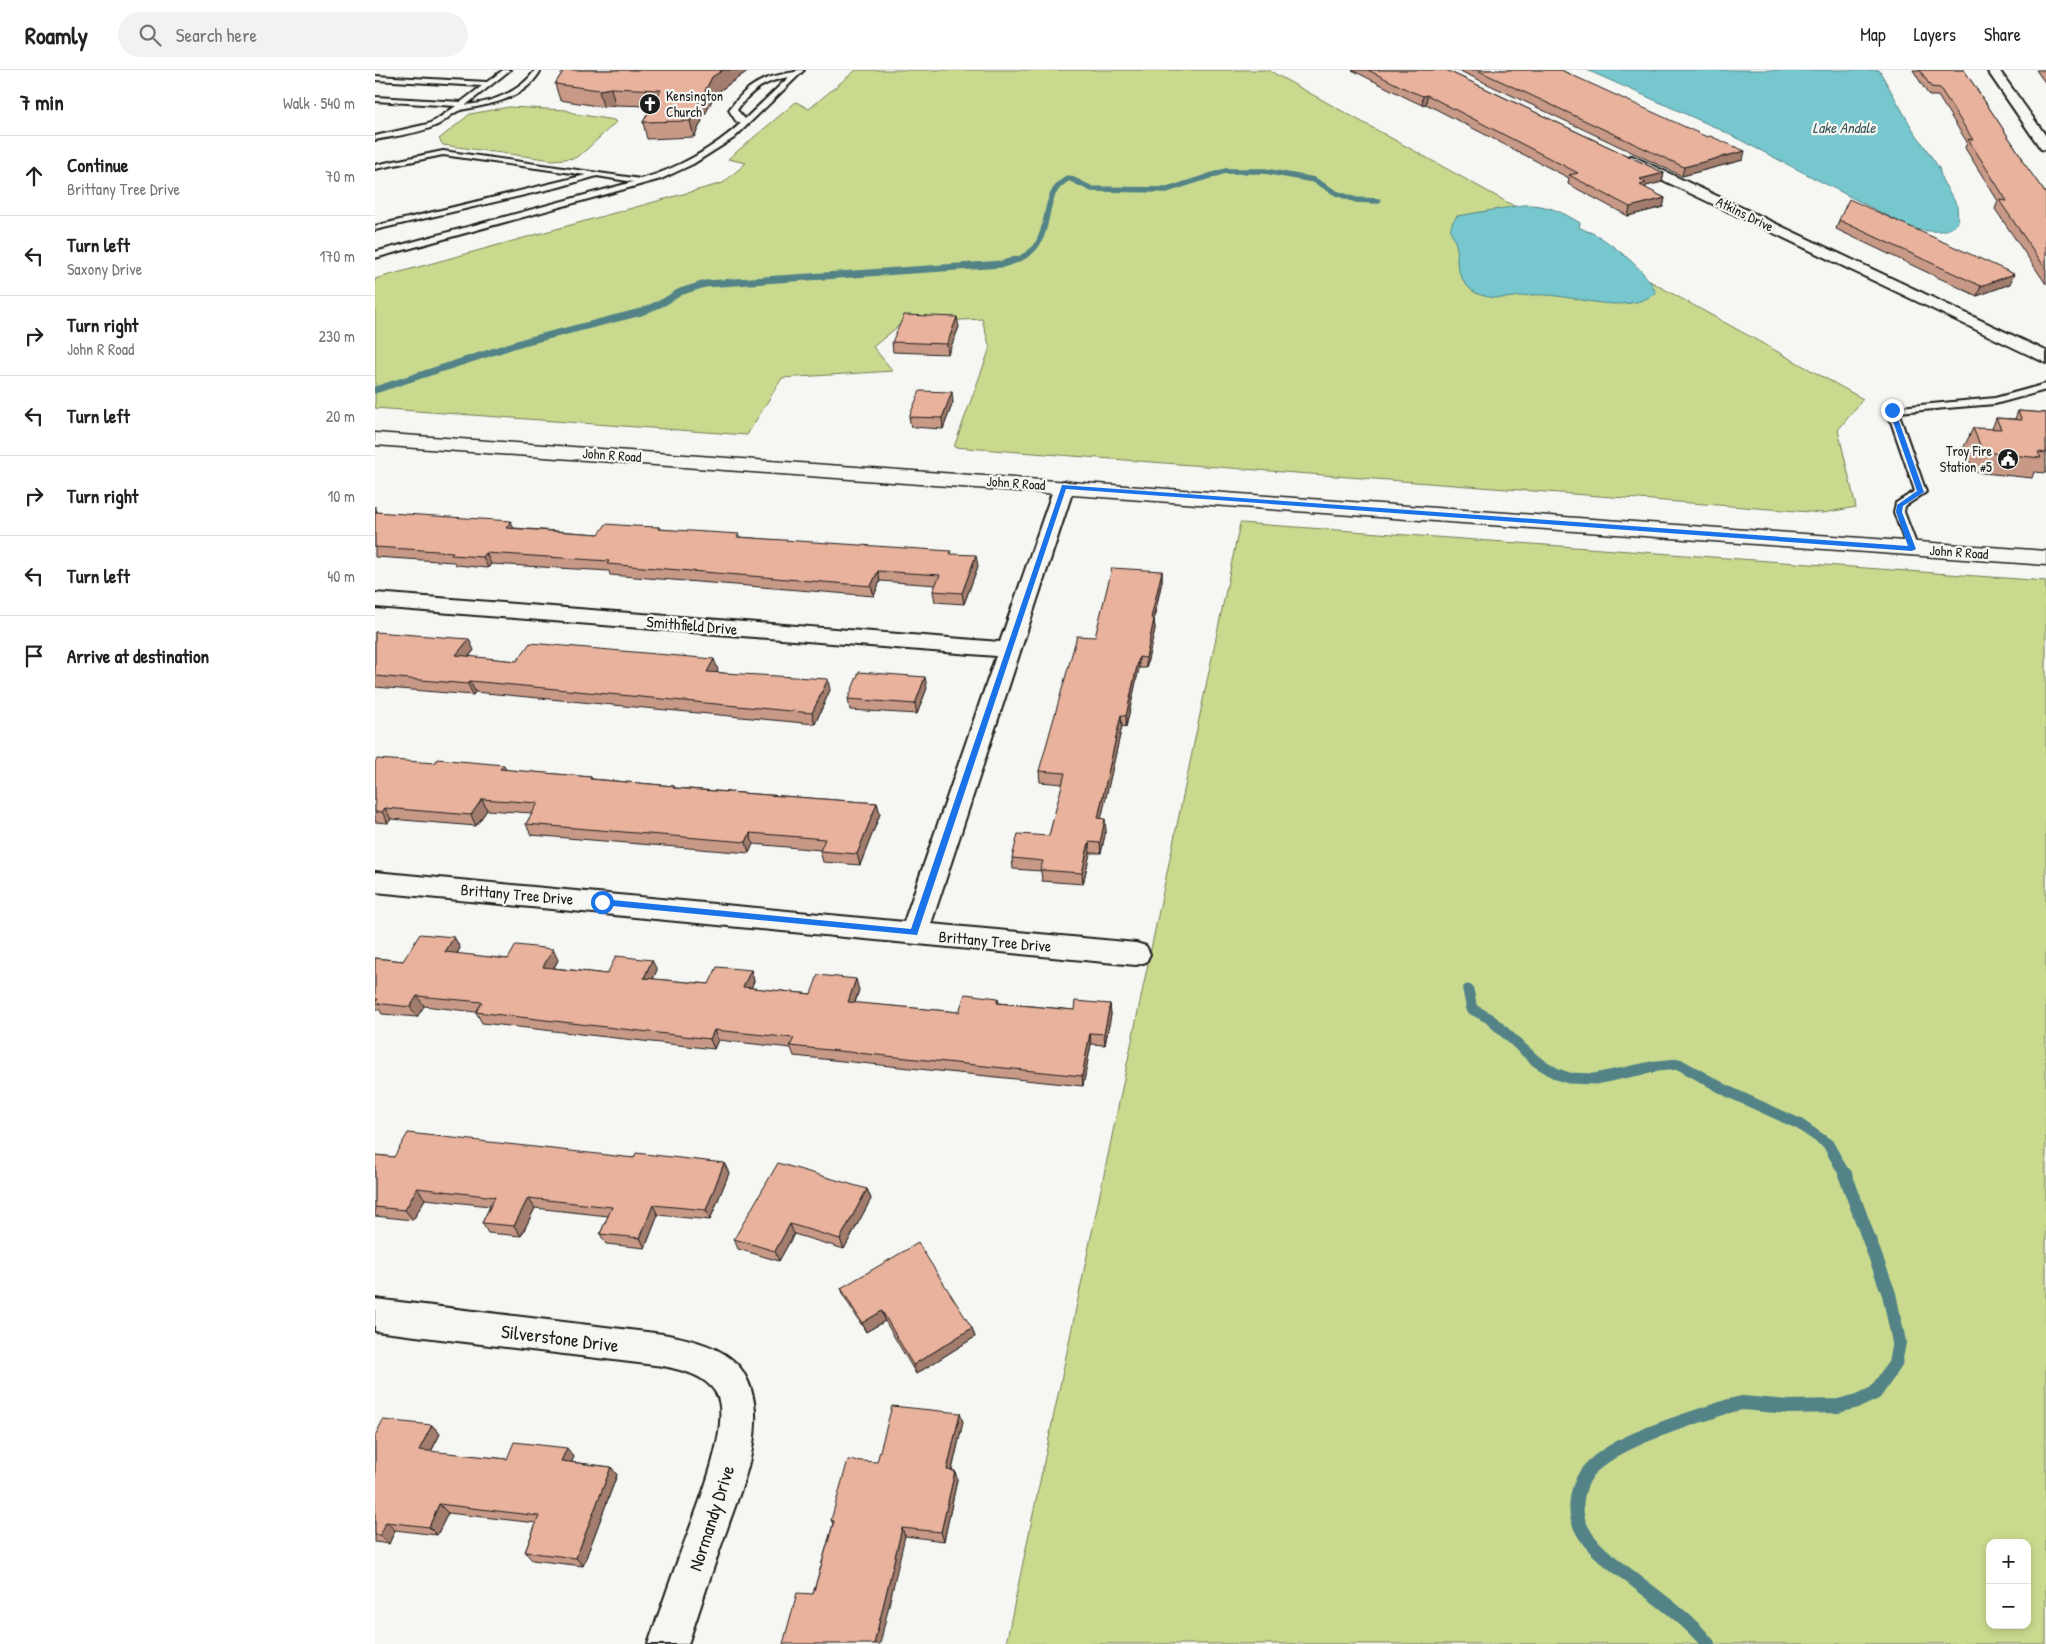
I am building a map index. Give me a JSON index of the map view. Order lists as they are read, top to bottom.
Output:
{
  "streets": {
    "main road": ["John R Road"],
    "street": [
      "Atkins Drive",
      "Smithfield Drive",
      "Brittany Tree Drive",
      "Silverstone Drive",
      "Normandy Drive"
    ]
  },
  "crossings": [
    ["Silverstone Drive", "Normandy Drive"]
  ],
  "water": ["Lake Andale"],
  "places": {
    "church": ["Kensington Church"],
    "public building": ["Troy Fire Station #5"]
  },
  "page": {
    "header": "Roamly",
    "search": "Search here",
    "nav": ["Map", "Layers", "Share"],
    "heading": ["7 min", "Walk · 540 m"],
    "list": [
      ["Continue", "Brittany Tree Drive", "70 m"],
      ["Turn left", "Saxony Drive", "170 m"],
      ["Turn right", "John R Road", "230 m"],
      ["Turn left", "20 m"],
      ["Turn right", "10 m"],
      ["Turn left", "40 m"],
      "Arrive at destination"
    ],
    "map_buttons": ["+", "−"]
  }
}
